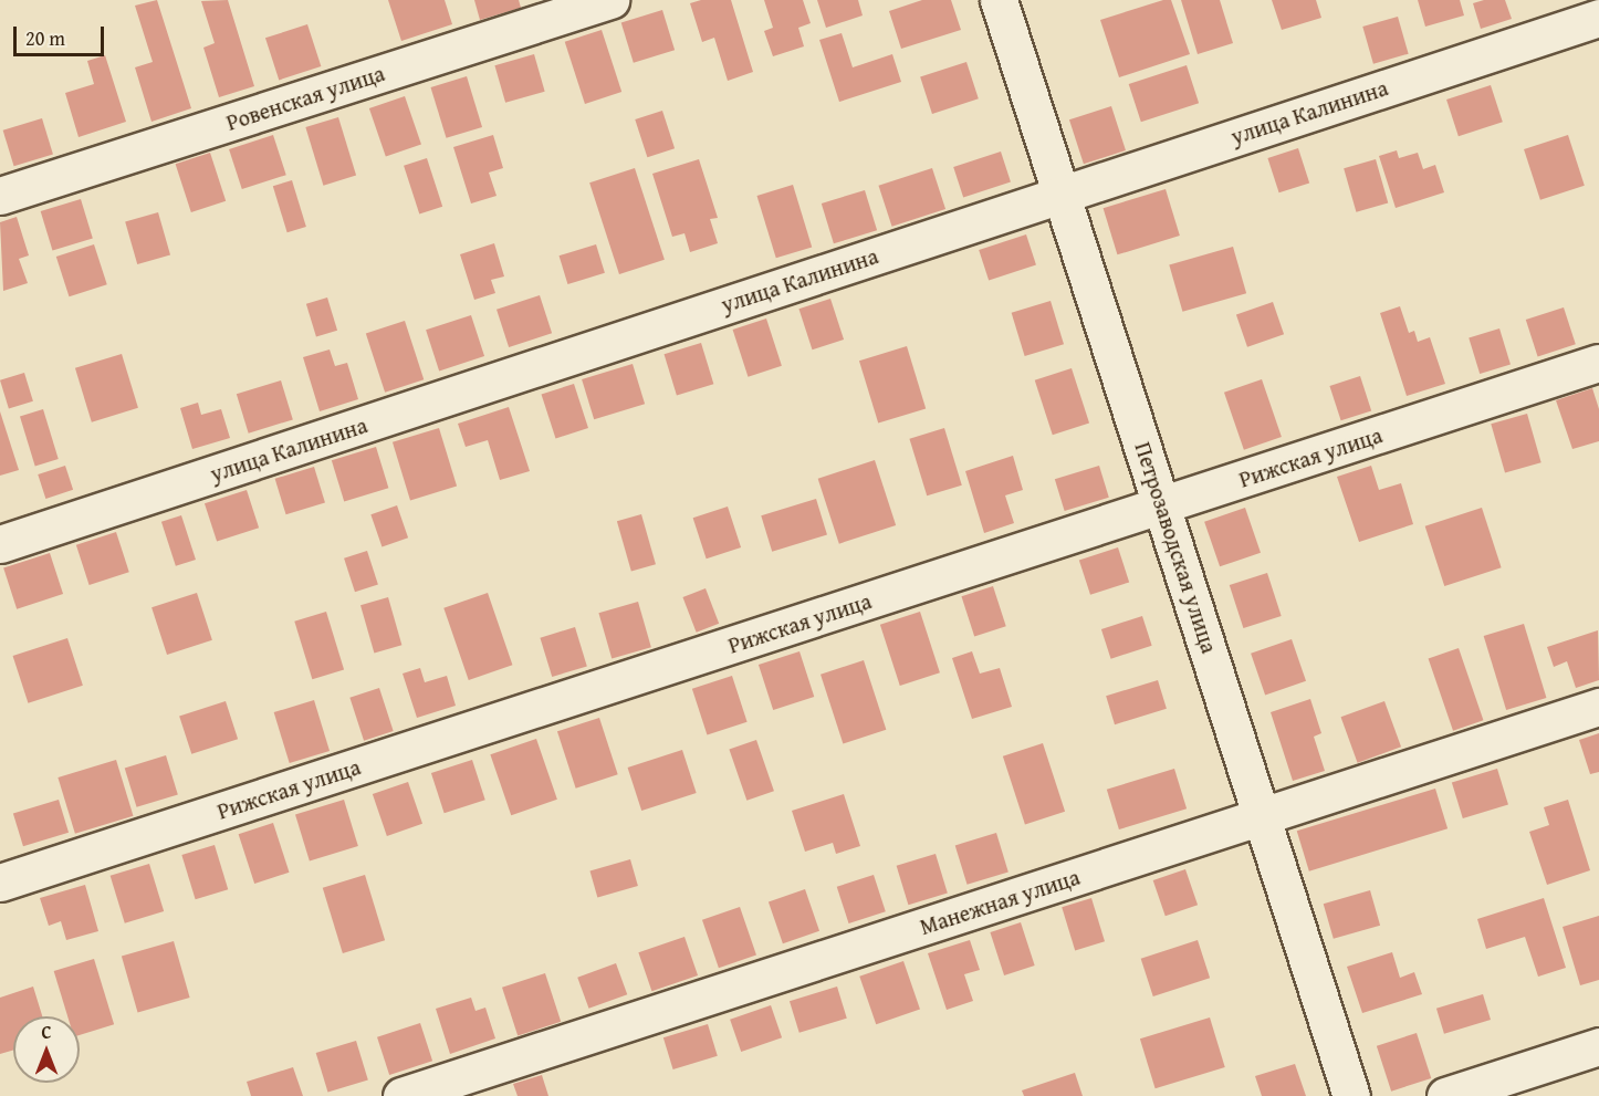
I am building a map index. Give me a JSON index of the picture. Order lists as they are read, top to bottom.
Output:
{
  "streets": {
    "street": [
      "Ровенская улица",
      "улица Калинина",
      "Рижская улица",
      "Петрозаводская улица",
      "Манежная улица"
    ]
  },
  "crossings": [
    ["улица Калинина", "Петрозаводская улица"],
    ["Рижская улица", "Петрозаводская улица"],
    ["Петрозаводская улица", "Манежная улица"]
  ],
  "scale_bar": "20 m",
  "north": "top"
}
